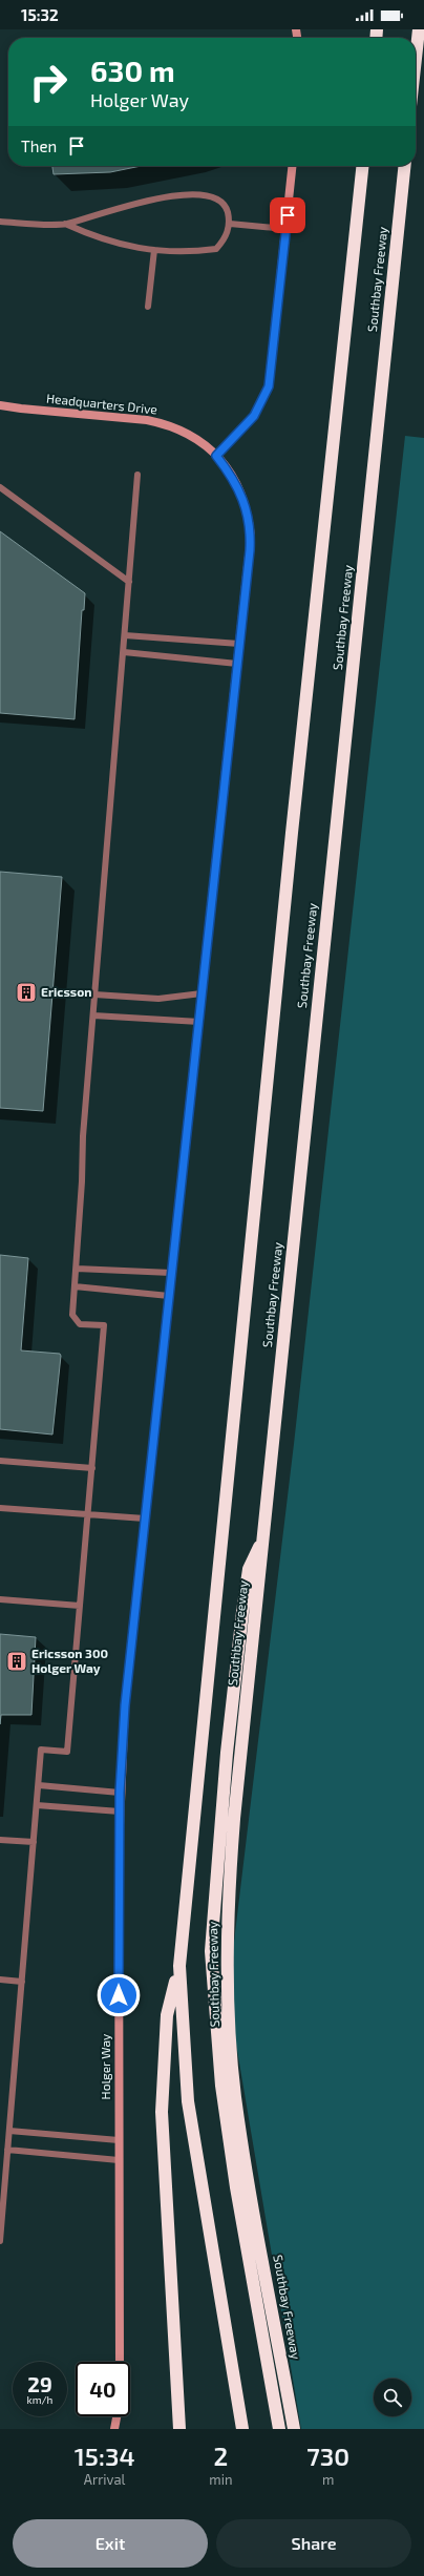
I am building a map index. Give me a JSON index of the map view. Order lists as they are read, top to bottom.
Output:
{
  "streets": {
    "highway": ["Southbay Freeway"],
    "street": ["Headquarters Drive", "Holger Way"]
  },
  "crossings": [
    ["Headquarters Drive", "Holger Way"]
  ],
  "places": {
    "building": ["Ericsson", "Ericsson 300 Holger Way"]
  },
  "page": {
    "status": "15:32",
    "turn": ["630 m", "Holger Way"],
    "then": "Then",
    "speed": "29 km/h",
    "limit": "40",
    "eta": [
      "15:34",
      "Arrival",
      "2",
      "min",
      "730",
      "m"
    ],
    "buttons": ["Exit", "Share"]
  }
}
